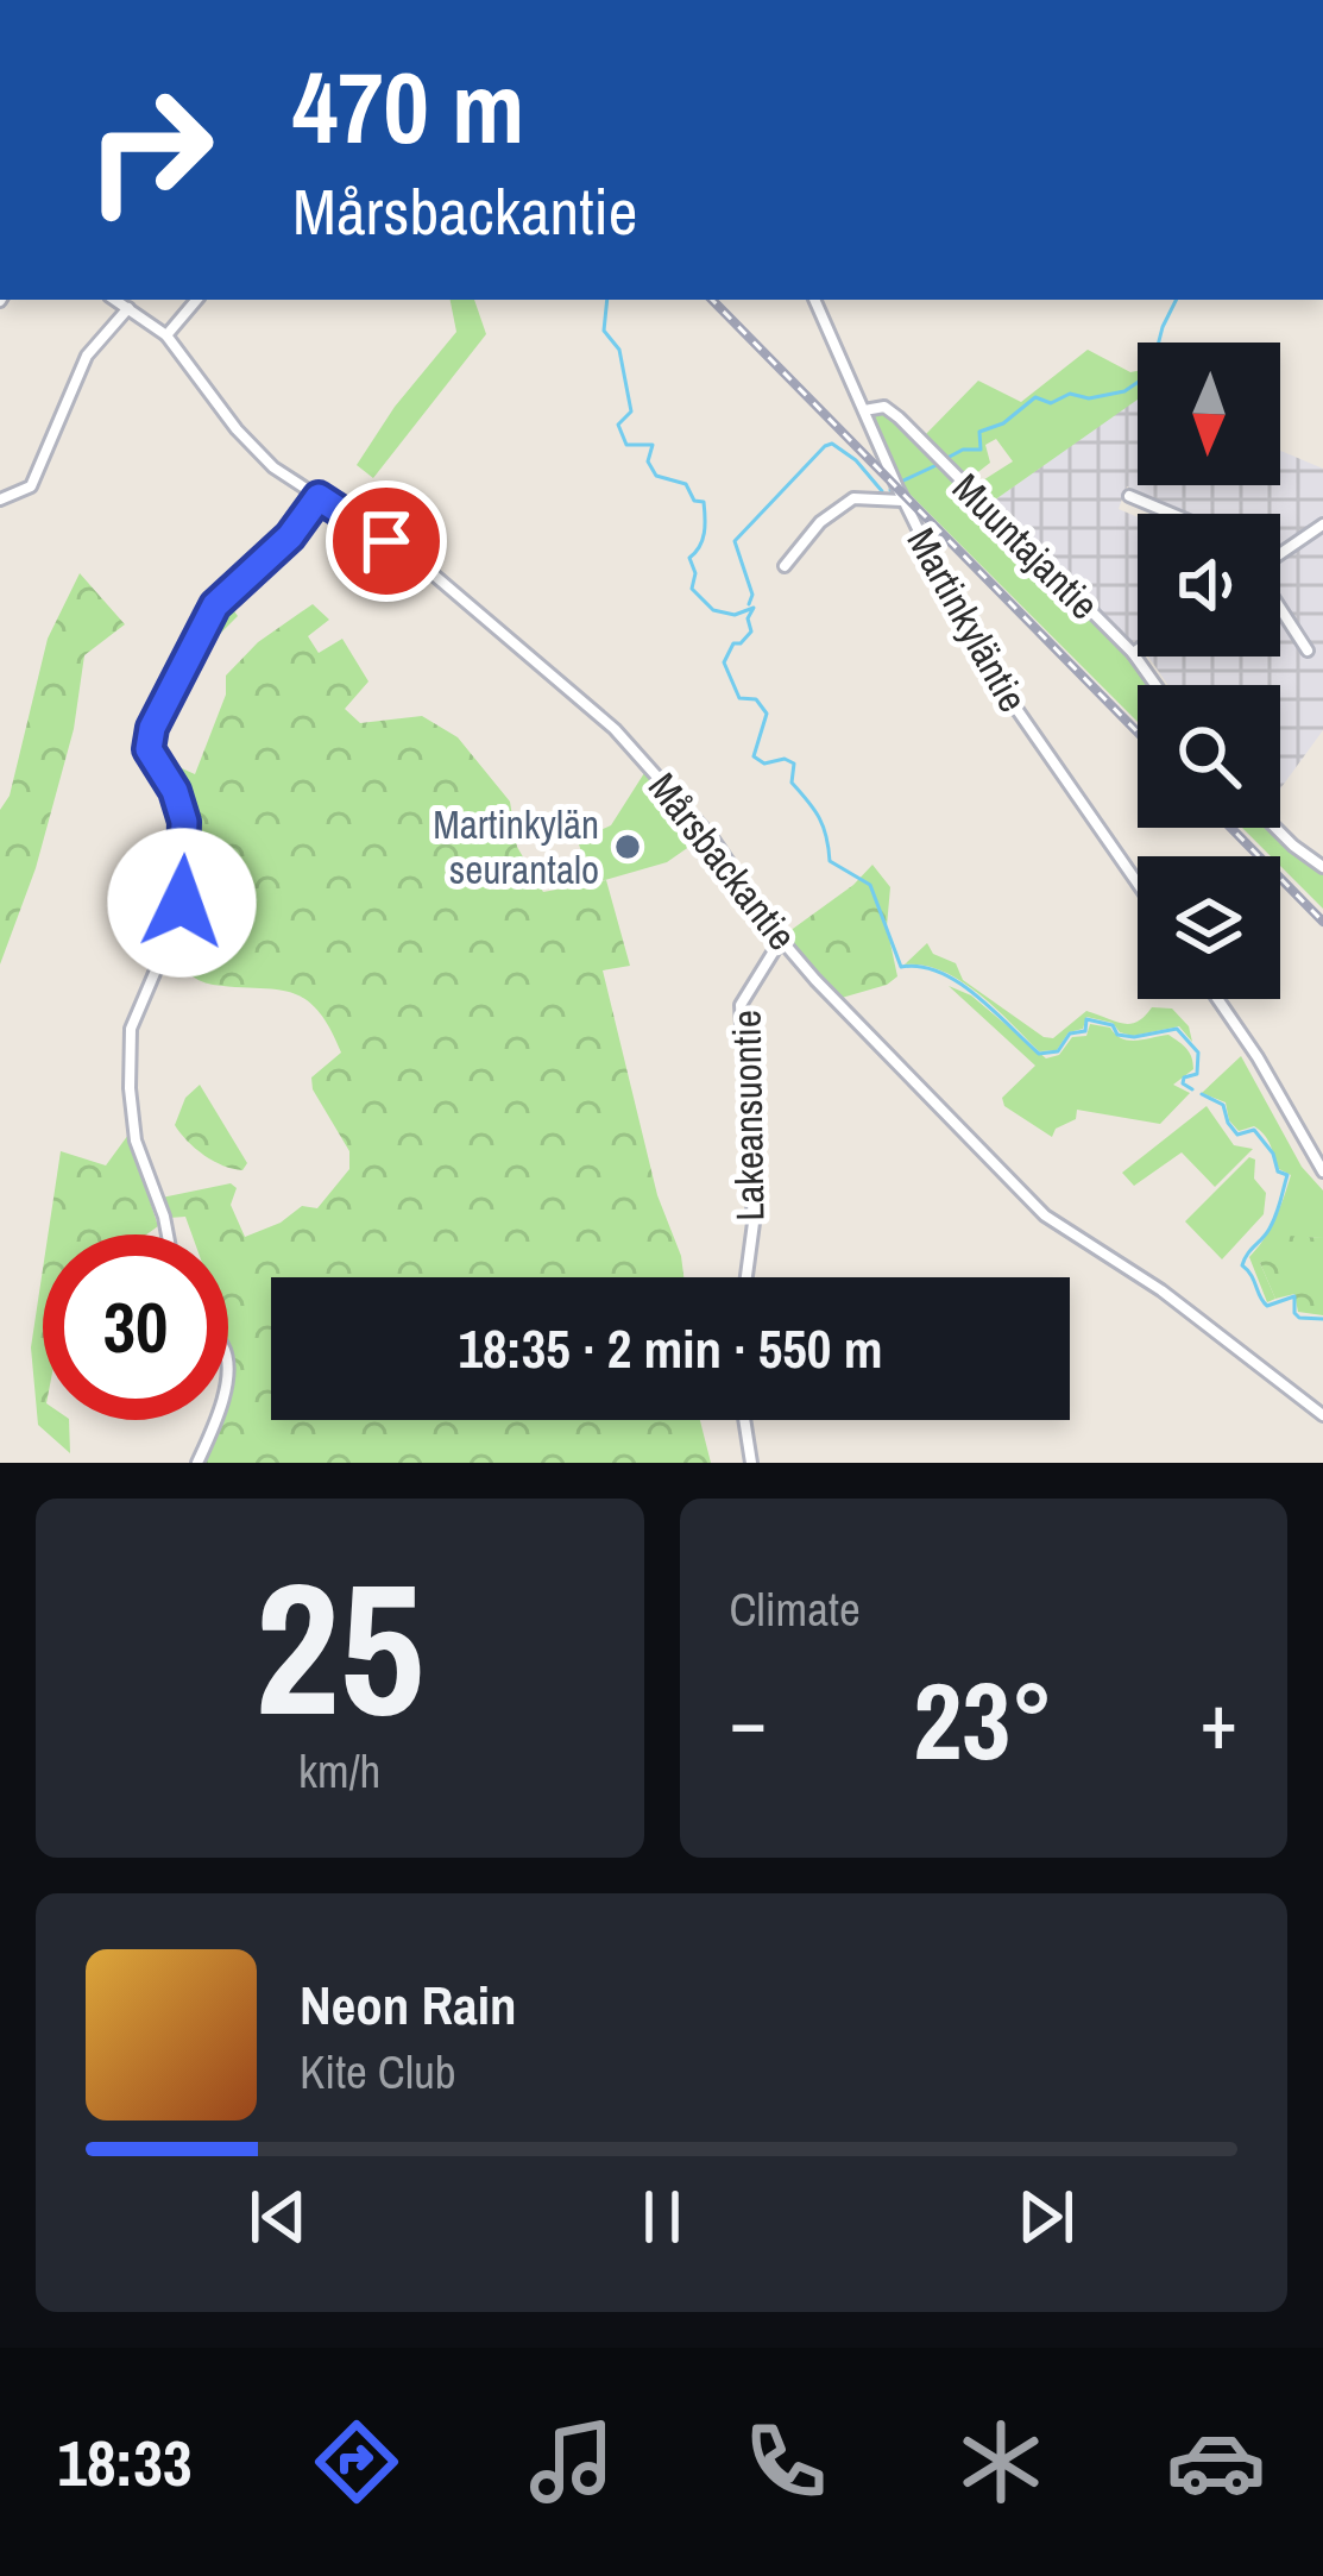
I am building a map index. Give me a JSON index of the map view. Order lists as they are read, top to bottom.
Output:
{
  "streets": {
    "street": [
      "Muuntajantie",
      "Martinkyläntie",
      "Mårsbackantie",
      "Lakeansuontie"
    ]
  },
  "crossings": [
    ["Muuntajantie", "Martinkyläntie"],
    ["Mårsbackantie", "Lakeansuontie"]
  ],
  "places": ["Martinkylän seurantalo"],
  "north": "bottom",
  "page": {
    "turn": ["470 m", "Mårsbackantie"],
    "limit": "30",
    "trip": "18:35 · 2 min · 550 m",
    "tile": [
      ["25", "km/h"],
      "Climate"
    ],
    "heat": ["−", "23°", "+"],
    "song": ["Neon Rain", "Kite Club"],
    "tabs": "18:33"
  }
}
